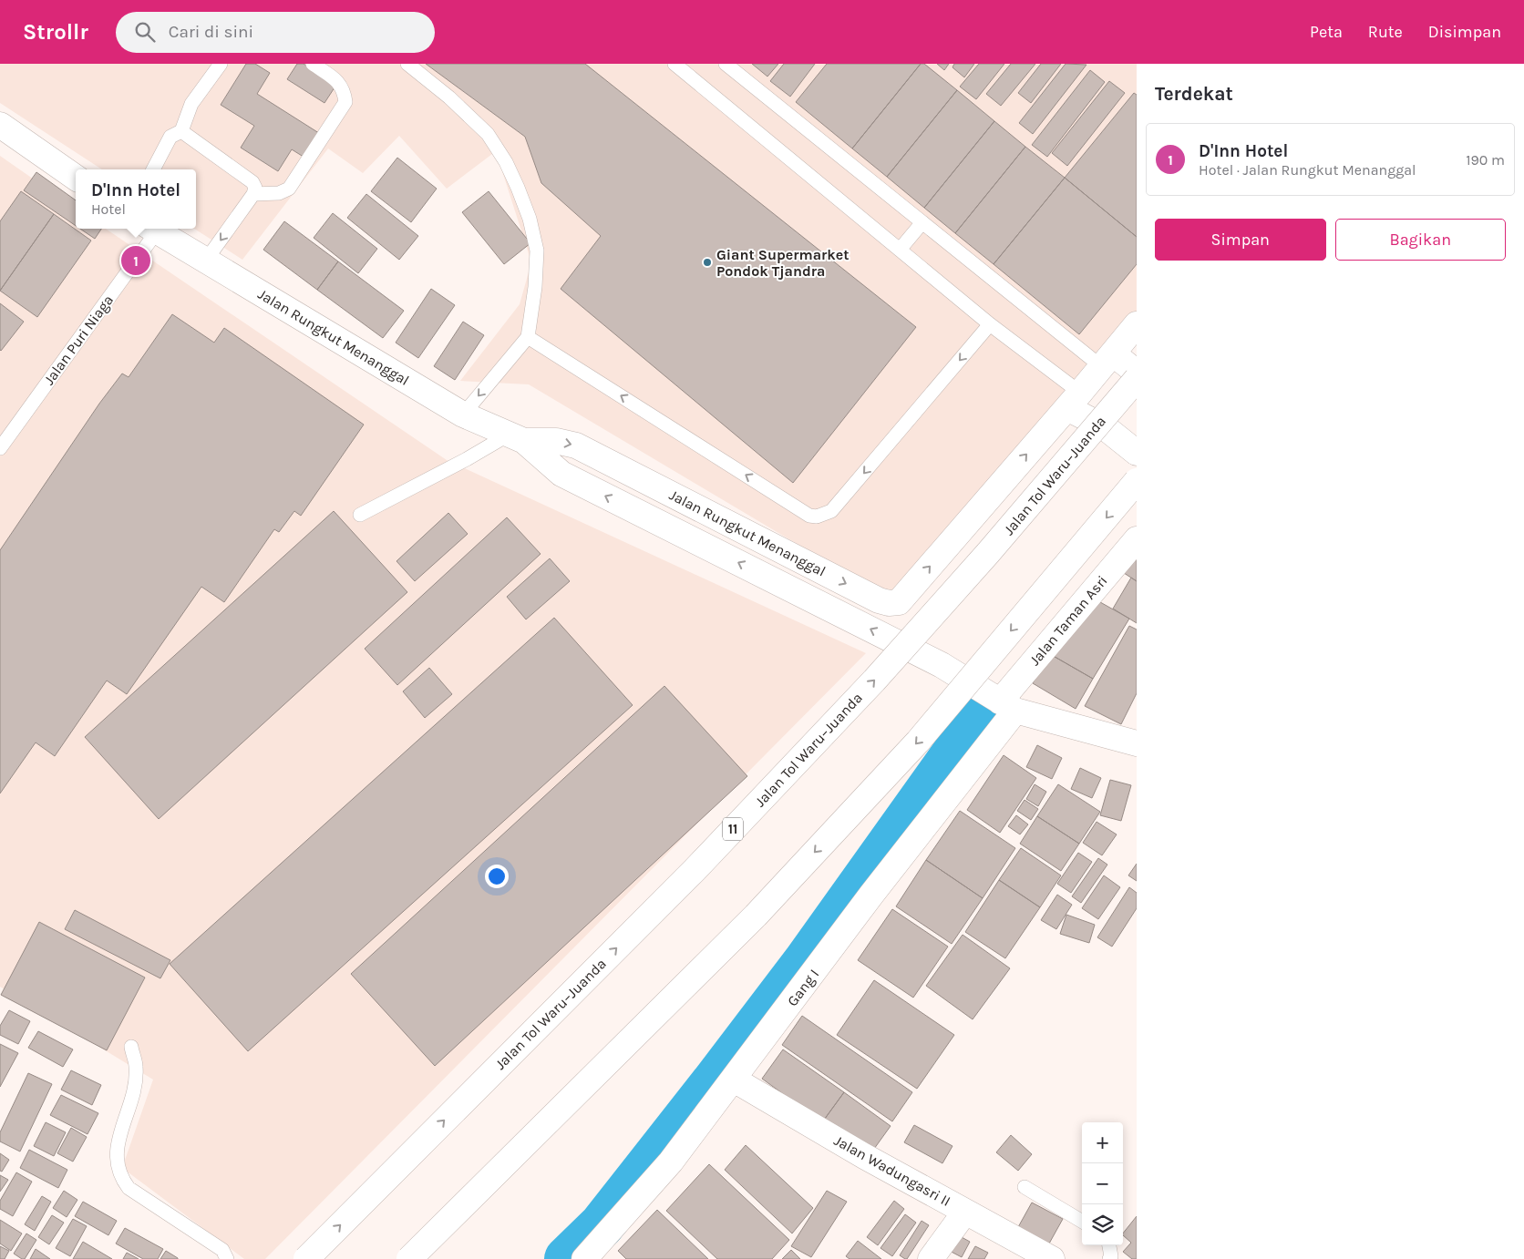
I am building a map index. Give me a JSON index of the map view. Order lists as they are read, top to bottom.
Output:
{
  "streets": {
    "main road": [
      "Jalan Rungkut Menanggal",
      "Jalan Tol Waru–Juanda",
      "Jalan Taman Asri",
      "11",
      "Gang I",
      "Jalan Wadungasri II"
    ],
    "lane": ["Jalan Puri Niaga"]
  },
  "crossings": [
    ["Jalan Rungkut Menanggal", "Jalan Puri Niaga"],
    ["Jalan Rungkut Menanggal", "Jalan Taman Asri"],
    ["Jalan Rungkut Menanggal", "Gang I"],
    ["Jalan Taman Asri", "Gang I"],
    ["Gang I", "Jalan Wadungasri II"]
  ],
  "places": ["Giant Supermarket Pondok Tjandra"],
  "page": {
    "header": "Strollr",
    "search": "Cari di sini",
    "nav": ["Peta", "Rute", "Disimpan"],
    "heading": "Terdekat",
    "list": [
      {
        "mark": "1",
        "name": "D'Inn Hotel",
        "note": "Hotel · Jalan Rungkut Menanggal",
        "value": "190 m"
      }
    ],
    "popup": ["D'Inn Hotel", "Hotel"],
    "buttons": ["Simpan", "Bagikan"],
    "pins": "1",
    "map_buttons": ["+", "−"]
  }
}
